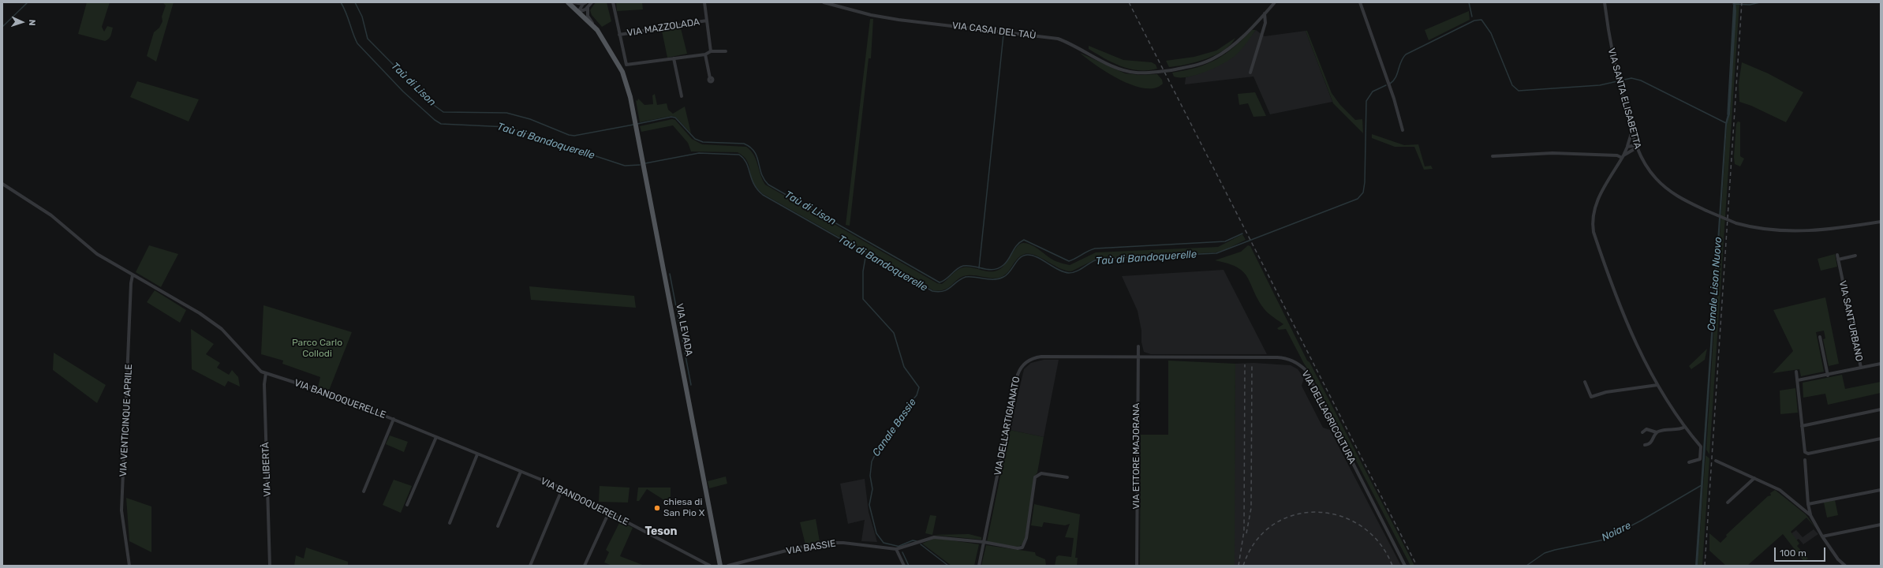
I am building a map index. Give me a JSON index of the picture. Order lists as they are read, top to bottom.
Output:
{
  "streets": {
    "main road": ["VIA LEVADA"],
    "street": [
      "VIA MAZZOLADA",
      "VIA CASAI DEL TAÙ",
      "VIA SANTA ELISABETTA",
      "VIA SANT'URBANO",
      "VIA BANDOQUERELLE",
      "VIA DELL'AGRICOLTURA",
      "VIA VENTICINQUE APRILE",
      "VIA DELL'ARTIGIANATO",
      "VIA ETTORE MAJORANA",
      "VIA LIBERTÀ",
      "VIA BASSIE"
    ]
  },
  "crossings": [
    ["VIA BANDOQUERELLE", "VIA VENTICINQUE APRILE"],
    ["VIA BANDOQUERELLE", "VIA LIBERTÀ"],
    ["VIA DELL'AGRICOLTURA", "VIA DELL'ARTIGIANATO"],
    ["VIA DELL'AGRICOLTURA", "VIA ETTORE MAJORANA"],
    ["VIA DELL'ARTIGIANATO", "VIA ETTORE MAJORANA"]
  ],
  "districts": ["Teson"],
  "water": [
    "Taù di Lison",
    "Taù di Bandoquerelle",
    "Canale Lison Nuovo",
    "Canale Bassie",
    "Noiare"
  ],
  "parks": ["Parco Carlo Collodi"],
  "places": ["chiesa di San Pio X"],
  "scale_bar": "100 m",
  "north": "right"
}
